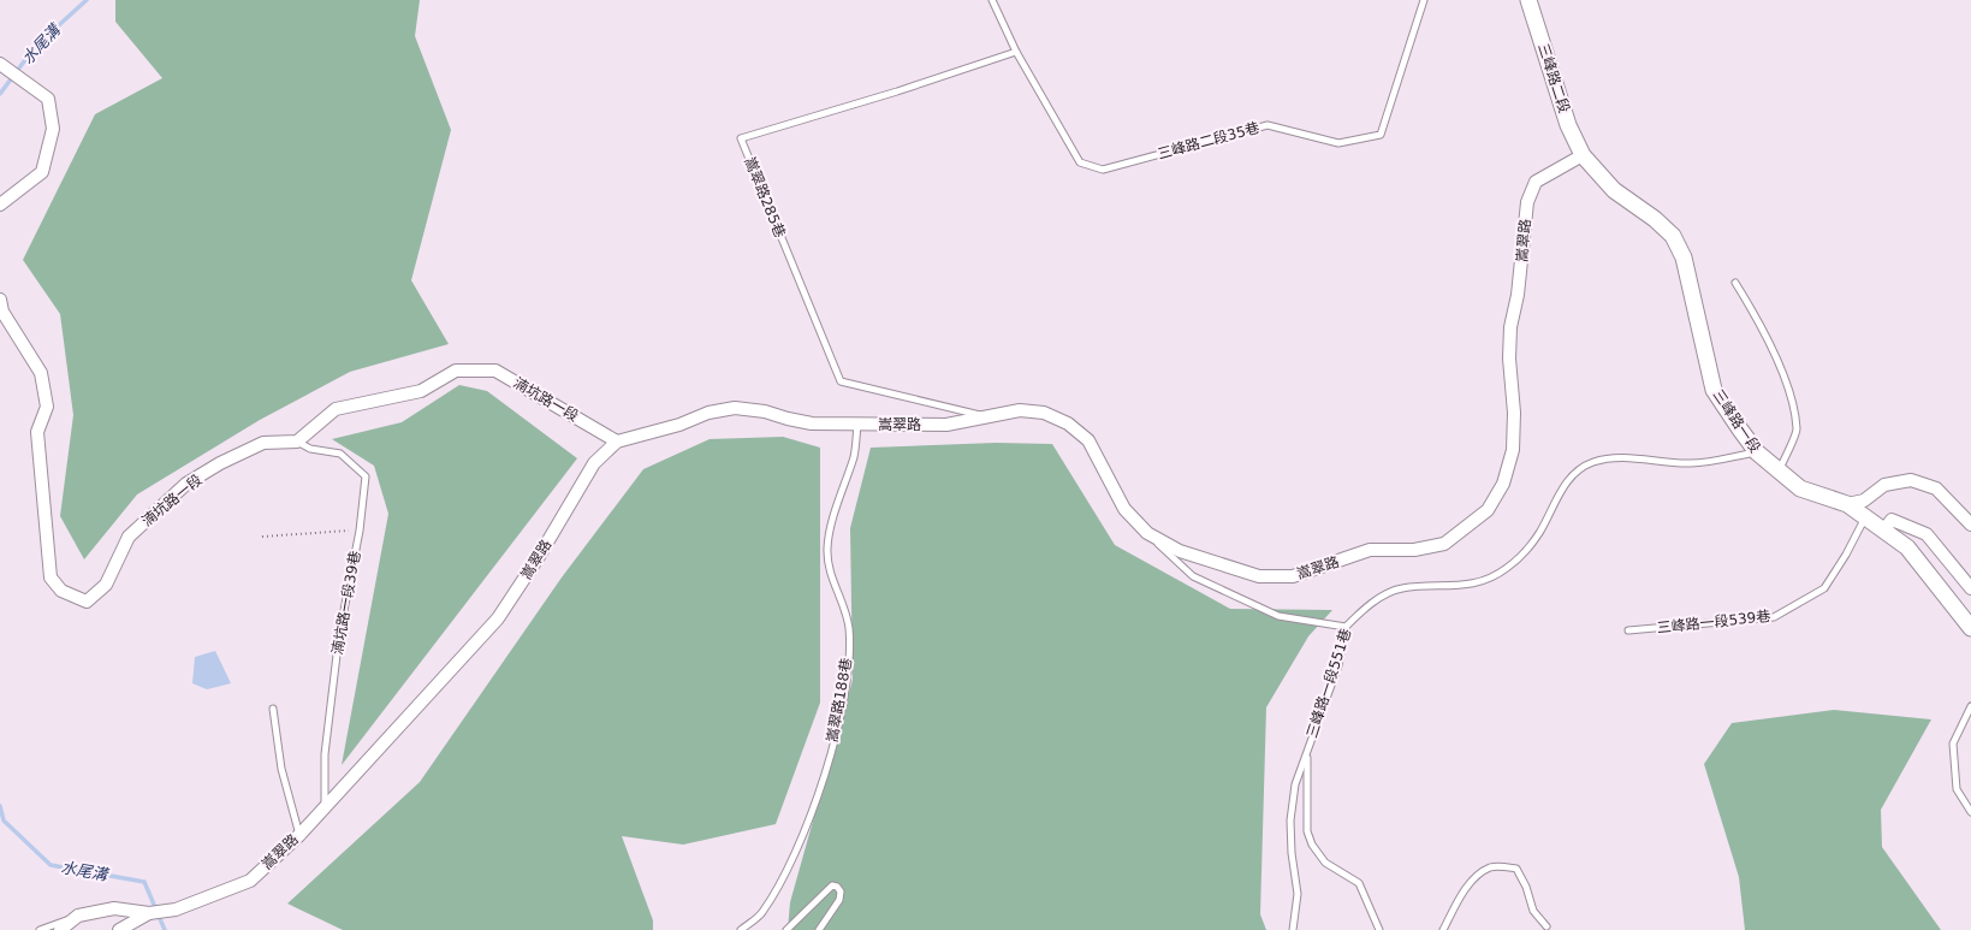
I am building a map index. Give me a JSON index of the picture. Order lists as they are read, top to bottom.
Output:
{
  "streets": {
    "street": [
      "三峰路二段",
      "嵩翠路",
      "湳坑路一段",
      "三峰路一段"
    ],
    "lane": [
      "三峰路二段35巷",
      "嵩翠路285巷",
      "湳坑路一段39巷",
      "三峰路一段539巷",
      "三峰路一段551巷",
      "嵩翠路188巷"
    ]
  },
  "crossings": [
    ["三峰路二段", "嵩翠路"],
    ["三峰路二段", "三峰路一段"],
    ["三峰路二段35巷", "嵩翠路285巷"],
    ["嵩翠路285巷", "嵩翠路"],
    ["嵩翠路", "湳坑路一段"],
    ["嵩翠路", "三峰路一段"],
    ["嵩翠路", "湳坑路一段39巷"],
    ["嵩翠路", "嵩翠路188巷"],
    ["湳坑路一段", "湳坑路一段39巷"],
    ["三峰路一段", "三峰路一段539巷"],
    ["三峰路一段", "三峰路一段551巷"]
  ],
  "water": ["水尾溝"]
}
